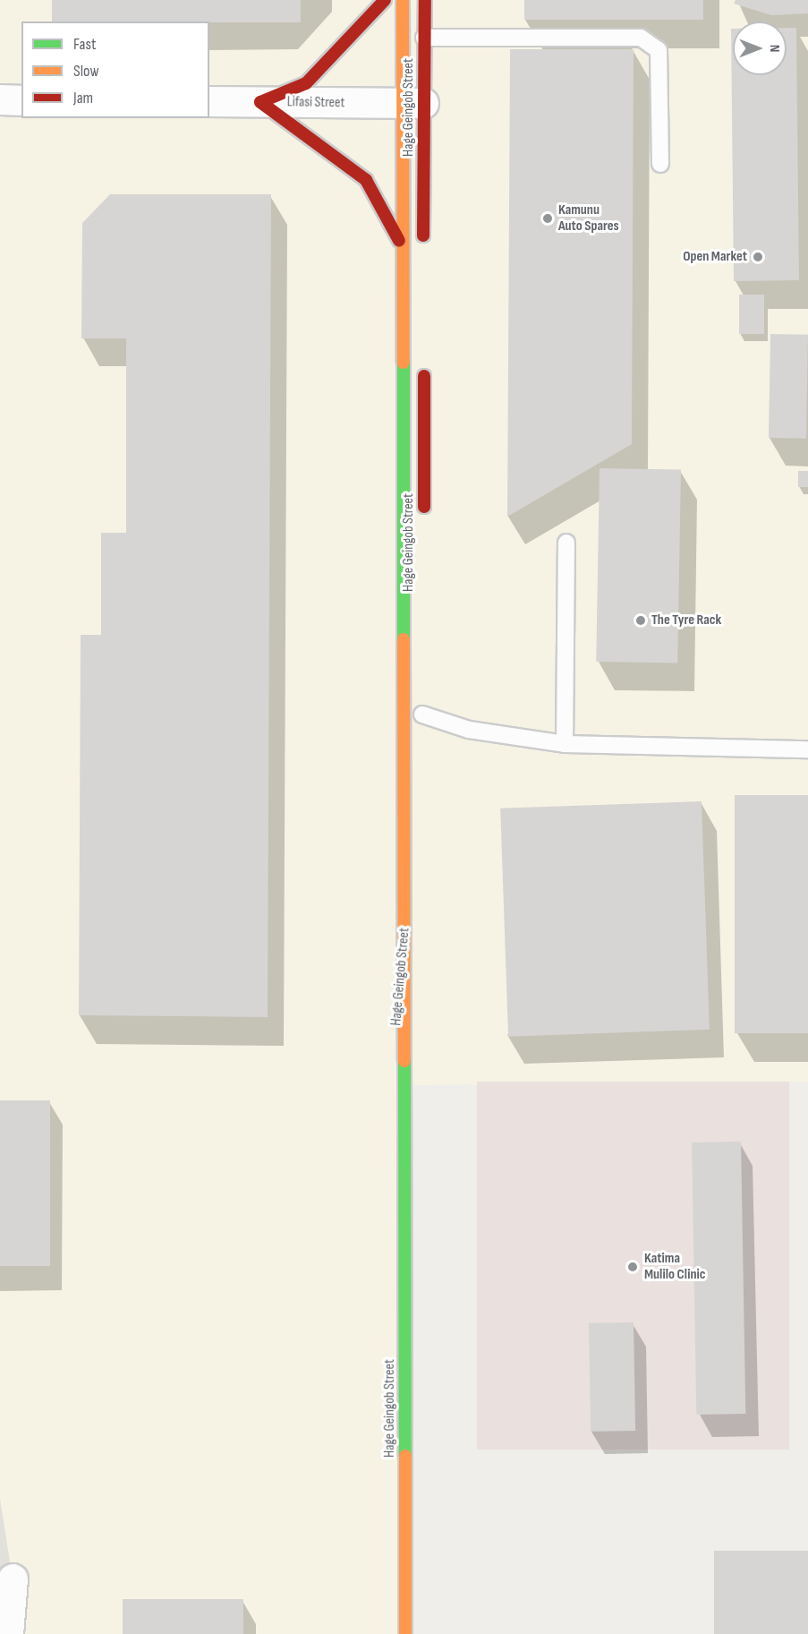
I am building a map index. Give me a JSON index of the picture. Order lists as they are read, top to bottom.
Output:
{
  "streets": {
    "street": ["Lifasi Street", "Hage Geingob Street"]
  },
  "crossings": [
    ["Lifasi Street", "Hage Geingob Street"]
  ],
  "places": [
    "Kamunu Auto Spares",
    "Open Market",
    "The Tyre Rack",
    "Katima Mulilo Clinic"
  ],
  "legend": ["Fast", "Slow", "Jam"],
  "north": "right"
}
